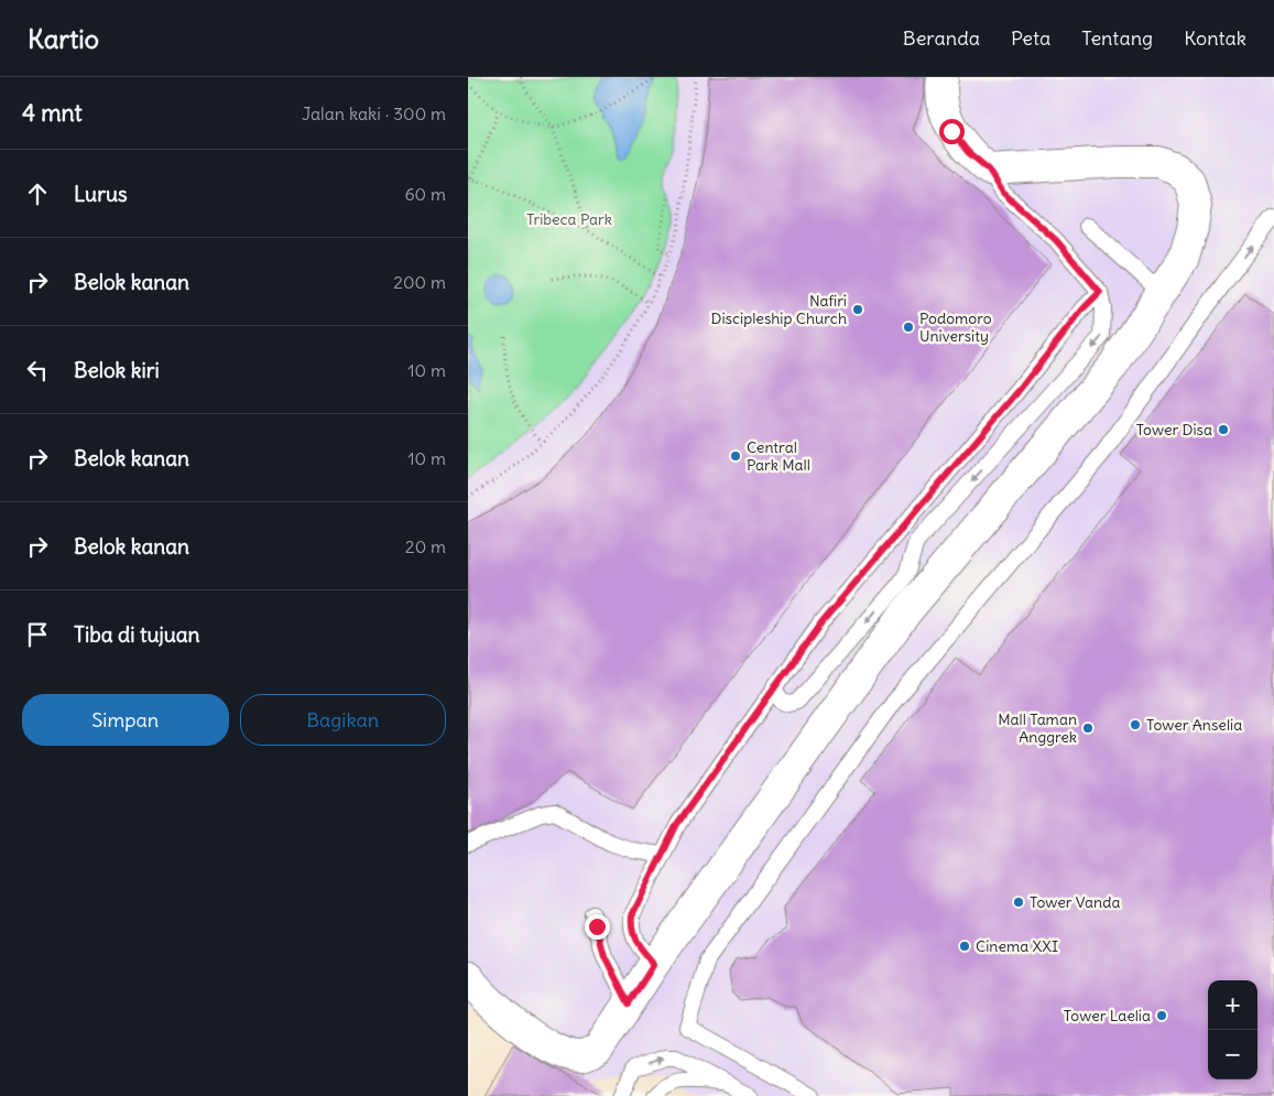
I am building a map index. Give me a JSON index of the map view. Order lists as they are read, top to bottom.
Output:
{
  "parks": ["Tribeca Park"],
  "places": [
    "Nafiri Discipleship Church",
    "Podomoro University",
    "Tower Disa",
    "Central Park Mall",
    "Tower Anselia",
    "Mall Taman Anggrek",
    "Tower Vanda",
    "Cinema XXI",
    "Tower Laelia"
  ],
  "page": {
    "header": "Kartio",
    "nav": [
      "Beranda",
      "Peta",
      "Tentang",
      "Kontak"
    ],
    "heading": ["4 mnt", "Jalan kaki · 300 m"],
    "list": [
      ["Lurus", "60 m"],
      ["Belok kanan", "200 m"],
      ["Belok kiri", "10 m"],
      ["Belok kanan", "10 m"],
      ["Belok kanan", "20 m"],
      "Tiba di tujuan"
    ],
    "buttons": ["Simpan", "Bagikan"],
    "map_buttons": ["+", "−"]
  }
}
